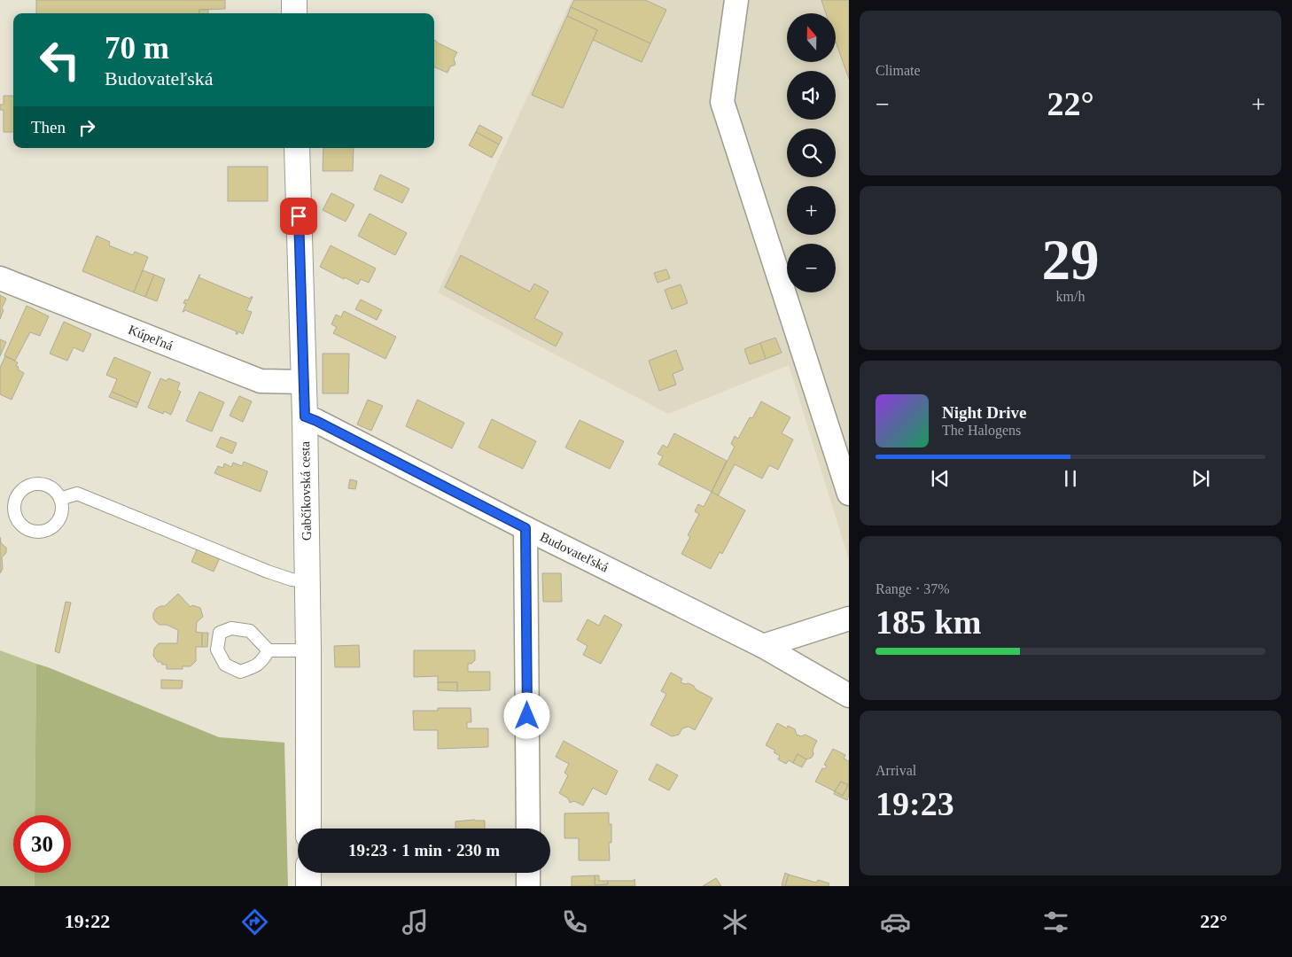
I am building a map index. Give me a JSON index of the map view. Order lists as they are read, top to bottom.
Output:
{
  "streets": {
    "main road": ["Gabčíkovská cesta"],
    "street": ["Kúpeľná", "Budovateľská"]
  },
  "crossings": [
    ["Kúpeľná", "Gabčíkovská cesta"],
    ["Gabčíkovská cesta", "Budovateľská"]
  ],
  "north": "top",
  "page": {
    "tile": [
      "Climate",
      ["29", "km/h"],
      ["Range · 37%", "185 km"],
      ["Arrival", "19:23"]
    ],
    "map_buttons": ["+", "−"],
    "turn": ["70 m", "Budovateľská"],
    "heat": ["−", "22°", "+"],
    "then": "Then",
    "song": ["Night Drive", "The Halogens"],
    "limit": "30",
    "trip": "19:23 · 1 min · 230 m",
    "tabs": ["19:22", "22°"]
  }
}
